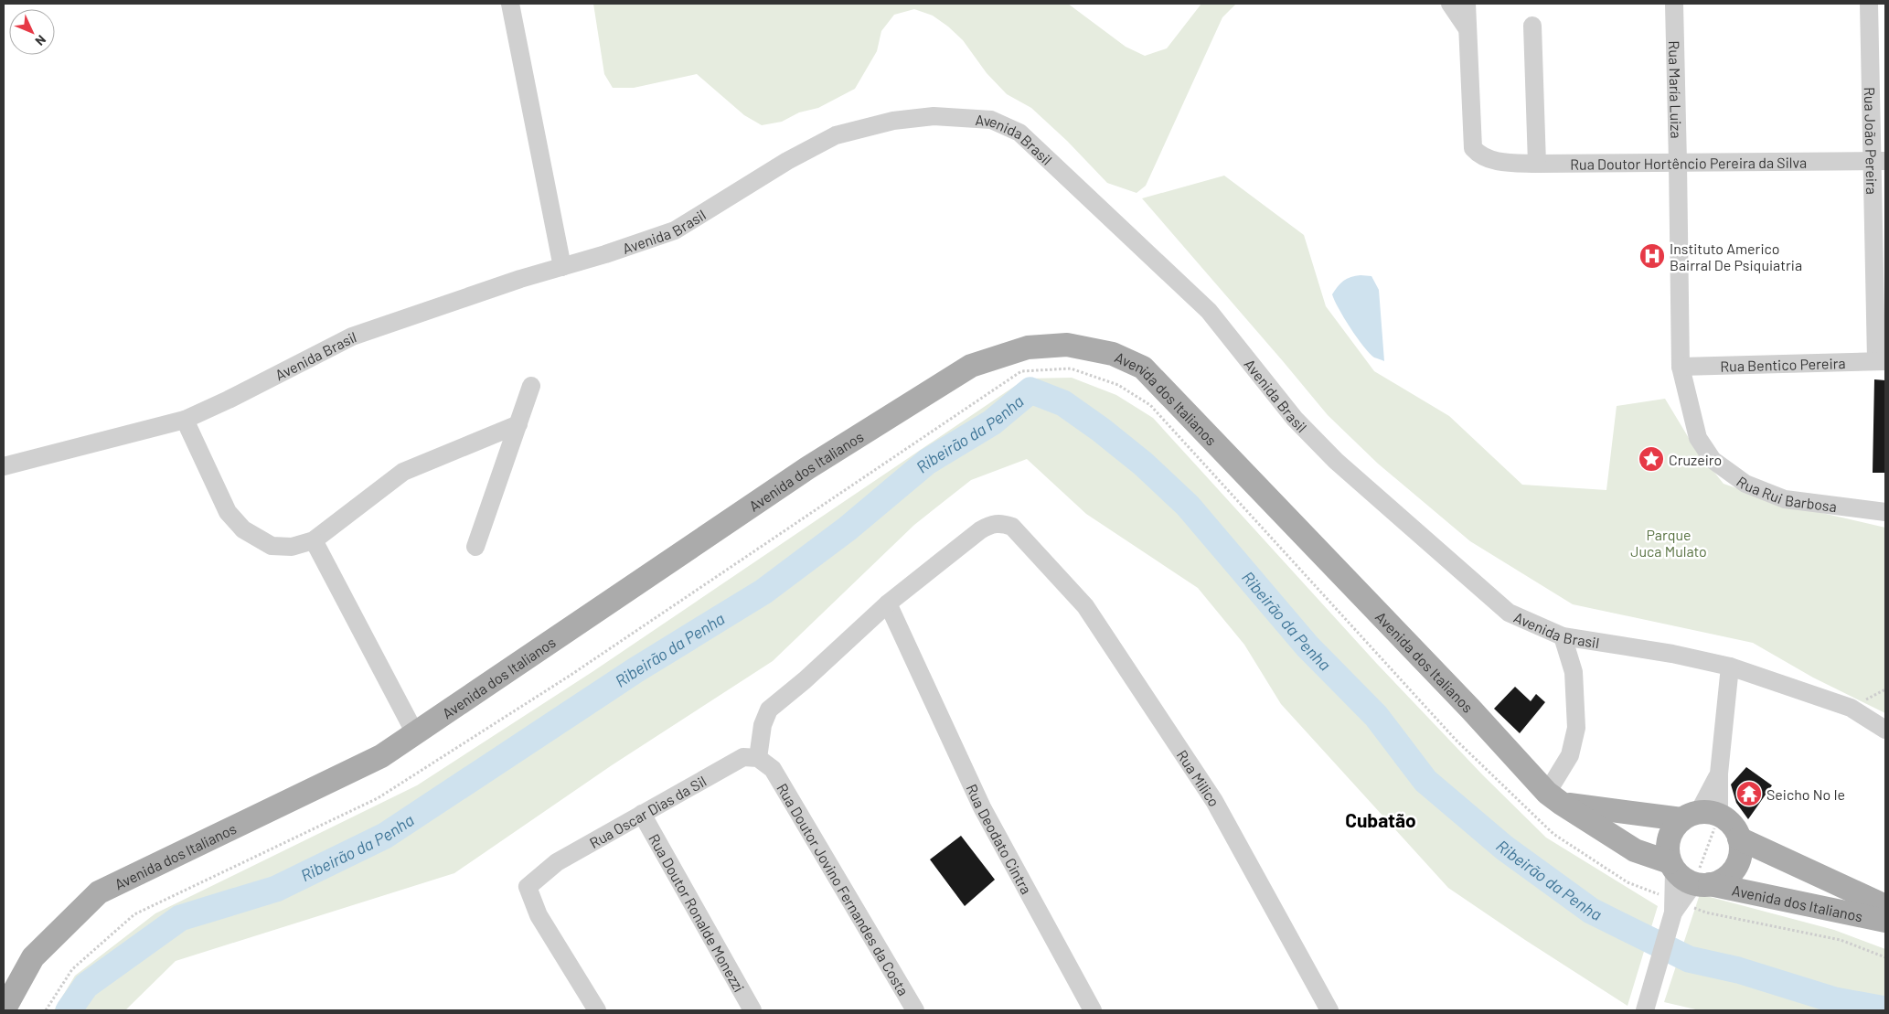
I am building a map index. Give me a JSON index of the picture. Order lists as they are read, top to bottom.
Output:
{
  "streets": {
    "main road": ["Avenida dos Italianos"],
    "street": [
      "Rua María Luiza",
      "Rua João Pereira",
      "Avenida Brasil",
      "Rua Doutor Hortêncio Pereira da Silva",
      "Rua Bentico Pereira",
      "Rua Rui Barbosa",
      "Rua Milico",
      "Rua Oscar Dias da Sil",
      "Rua Deodato Cintra",
      "Rua Doutor Jovino Fernandes da Costa",
      "Rua Doutor Ronalde Monezzi"
    ]
  },
  "crossings": [
    ["Rua María Luiza", "Rua Doutor Hortêncio Pereira da Silva"],
    ["Rua María Luiza", "Rua Bentico Pereira"],
    ["Rua María Luiza", "Rua Rui Barbosa"],
    ["Rua João Pereira", "Rua Doutor Hortêncio Pereira da Silva"],
    ["Rua João Pereira", "Rua Bentico Pereira"],
    ["Rua Bentico Pereira", "Rua Rui Barbosa"],
    ["Rua Milico", "Rua Oscar Dias da Sil"],
    ["Rua Milico", "Rua Deodato Cintra"],
    ["Rua Milico", "Rua Doutor Jovino Fernandes da Costa"],
    ["Rua Oscar Dias da Sil", "Rua Doutor Jovino Fernandes da Costa"],
    ["Rua Oscar Dias da Sil", "Rua Doutor Ronalde Monezzi"]
  ],
  "districts": ["Cubatão"],
  "water": ["Ribeirão da Penha"],
  "parks": ["Parque Juca Mulato"],
  "places": {
    "hospital": ["Instituto Americo Bairral De Psiquiatria"],
    "place": ["Cruzeiro"],
    "temple": ["Seicho No Ie"]
  },
  "north": "bottom right"
}
